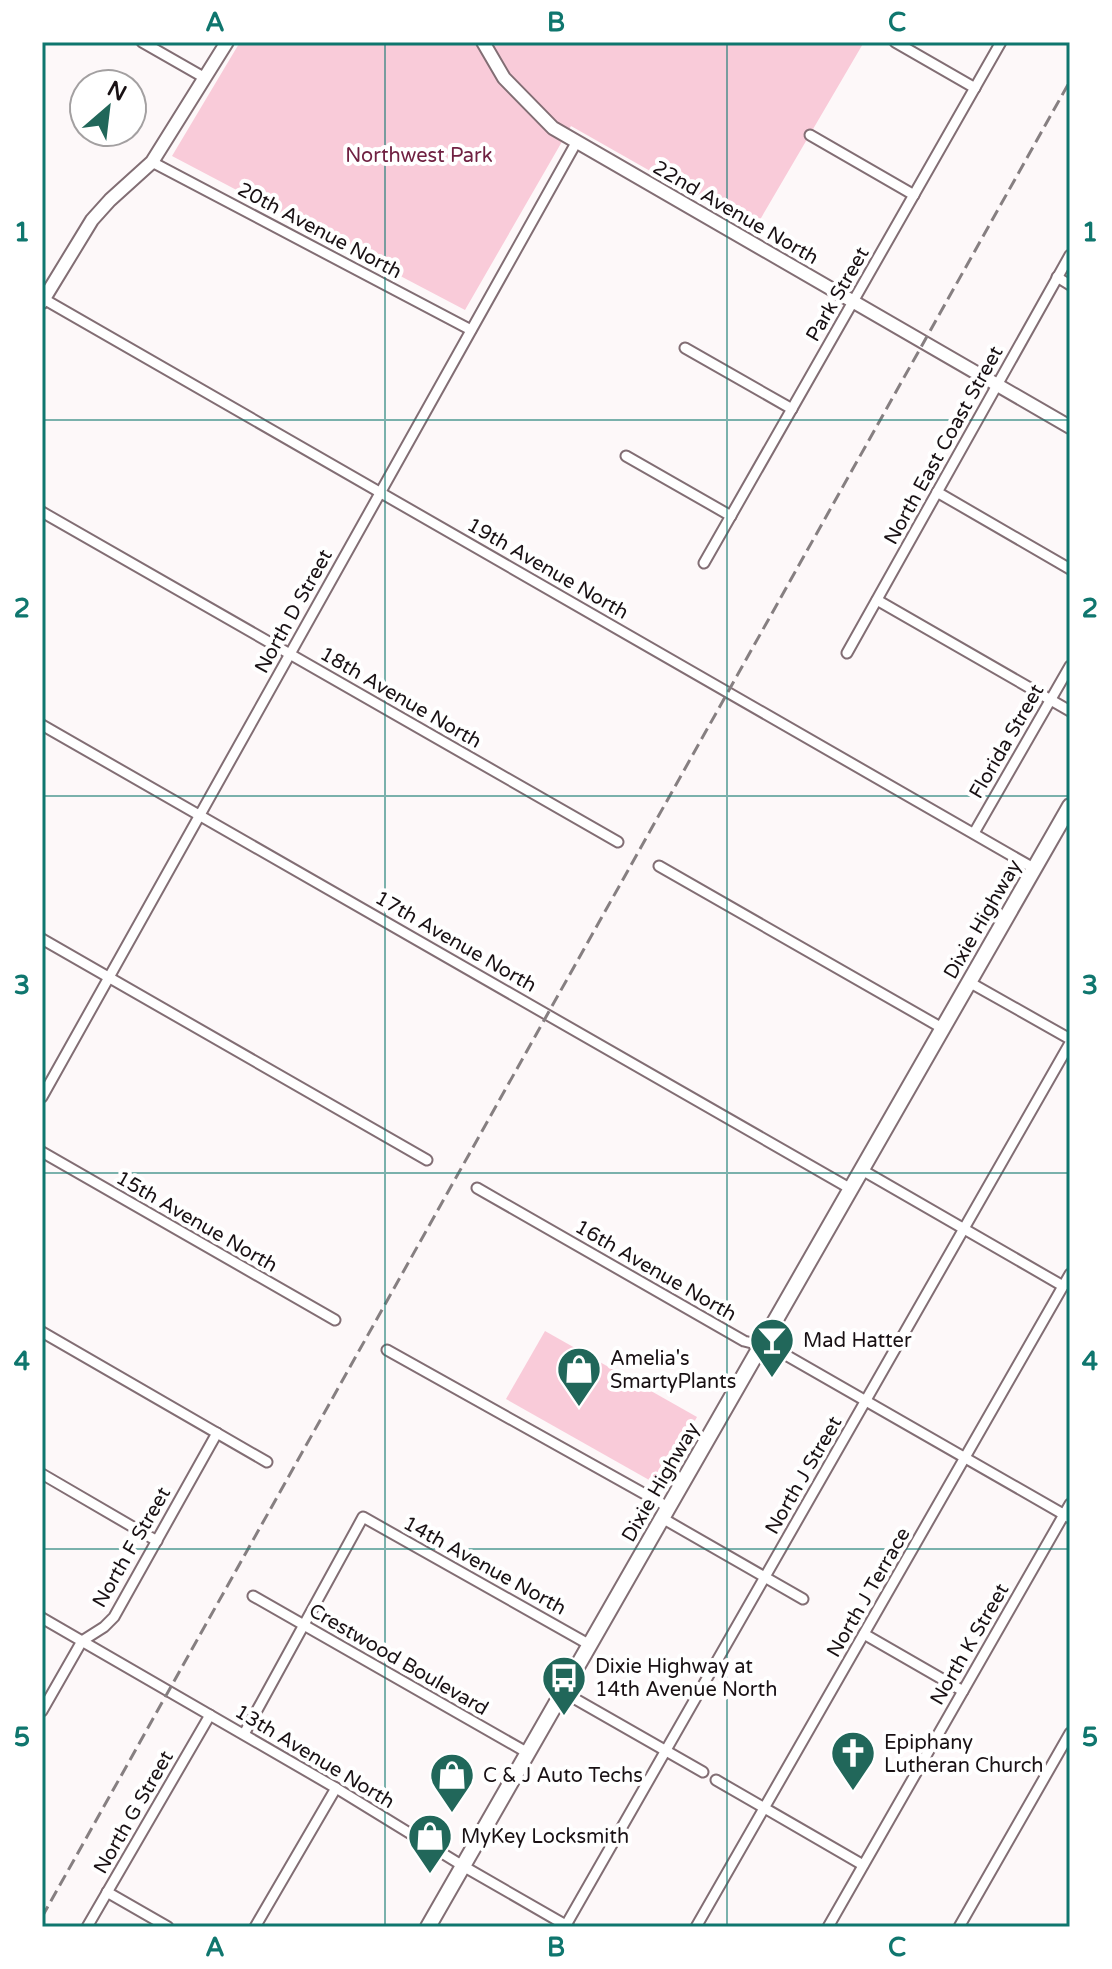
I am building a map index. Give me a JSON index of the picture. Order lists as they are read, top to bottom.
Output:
{
  "streets": {
    "main road": ["Dixie Highway"],
    "street": [
      "22nd Avenue North",
      "20th Avenue North",
      "Park Street",
      "North East Coast Street",
      "19th Avenue North",
      "North D Street",
      "18th Avenue North",
      "Florida Street",
      "17th Avenue North",
      "15th Avenue North",
      "16th Avenue North",
      "North J Street",
      "North F Street",
      "14th Avenue North",
      "North J Terrace",
      "North K Street",
      "Crestwood Boulevard",
      "13th Avenue North",
      "North G Street"
    ]
  },
  "crossings": [
    ["22nd Avenue North", "Park Street"],
    ["22nd Avenue North", "North East Coast Street"],
    ["22nd Avenue North", "North D Street"],
    ["20th Avenue North", "North D Street"],
    ["19th Avenue North", "North D Street"],
    ["19th Avenue North", "Florida Street"],
    ["19th Avenue North", "Dixie Highway"],
    ["North D Street", "18th Avenue North"],
    ["North D Street", "17th Avenue North"],
    ["Dixie Highway", "17th Avenue North"],
    ["Dixie Highway", "16th Avenue North"],
    ["Dixie Highway", "14th Avenue North"],
    ["Dixie Highway", "Crestwood Boulevard"],
    ["Dixie Highway", "13th Avenue North"],
    ["16th Avenue North", "North J Street"],
    ["16th Avenue North", "North J Terrace"],
    ["16th Avenue North", "North K Street"],
    ["North J Street", "13th Avenue North"],
    ["North F Street", "13th Avenue North"],
    ["14th Avenue North", "Crestwood Boulevard"],
    ["13th Avenue North", "North G Street"]
  ],
  "parks": ["Northwest Park"],
  "places": {
    "bar": ["Mad Hatter"],
    "shop": ["Amelia's SmartyPlants", "C & J Auto Techs", "MyKey Locksmith"],
    "bus stop": ["Dixie Highway at 14th Avenue North"],
    "church": ["Epiphany Lutheran Church"]
  },
  "north": "top right",
  "grid": {
    "columns": ["A", "B", "C"],
    "rows": [
      "1",
      "2",
      "3",
      "4",
      "5"
    ]
  }
}
